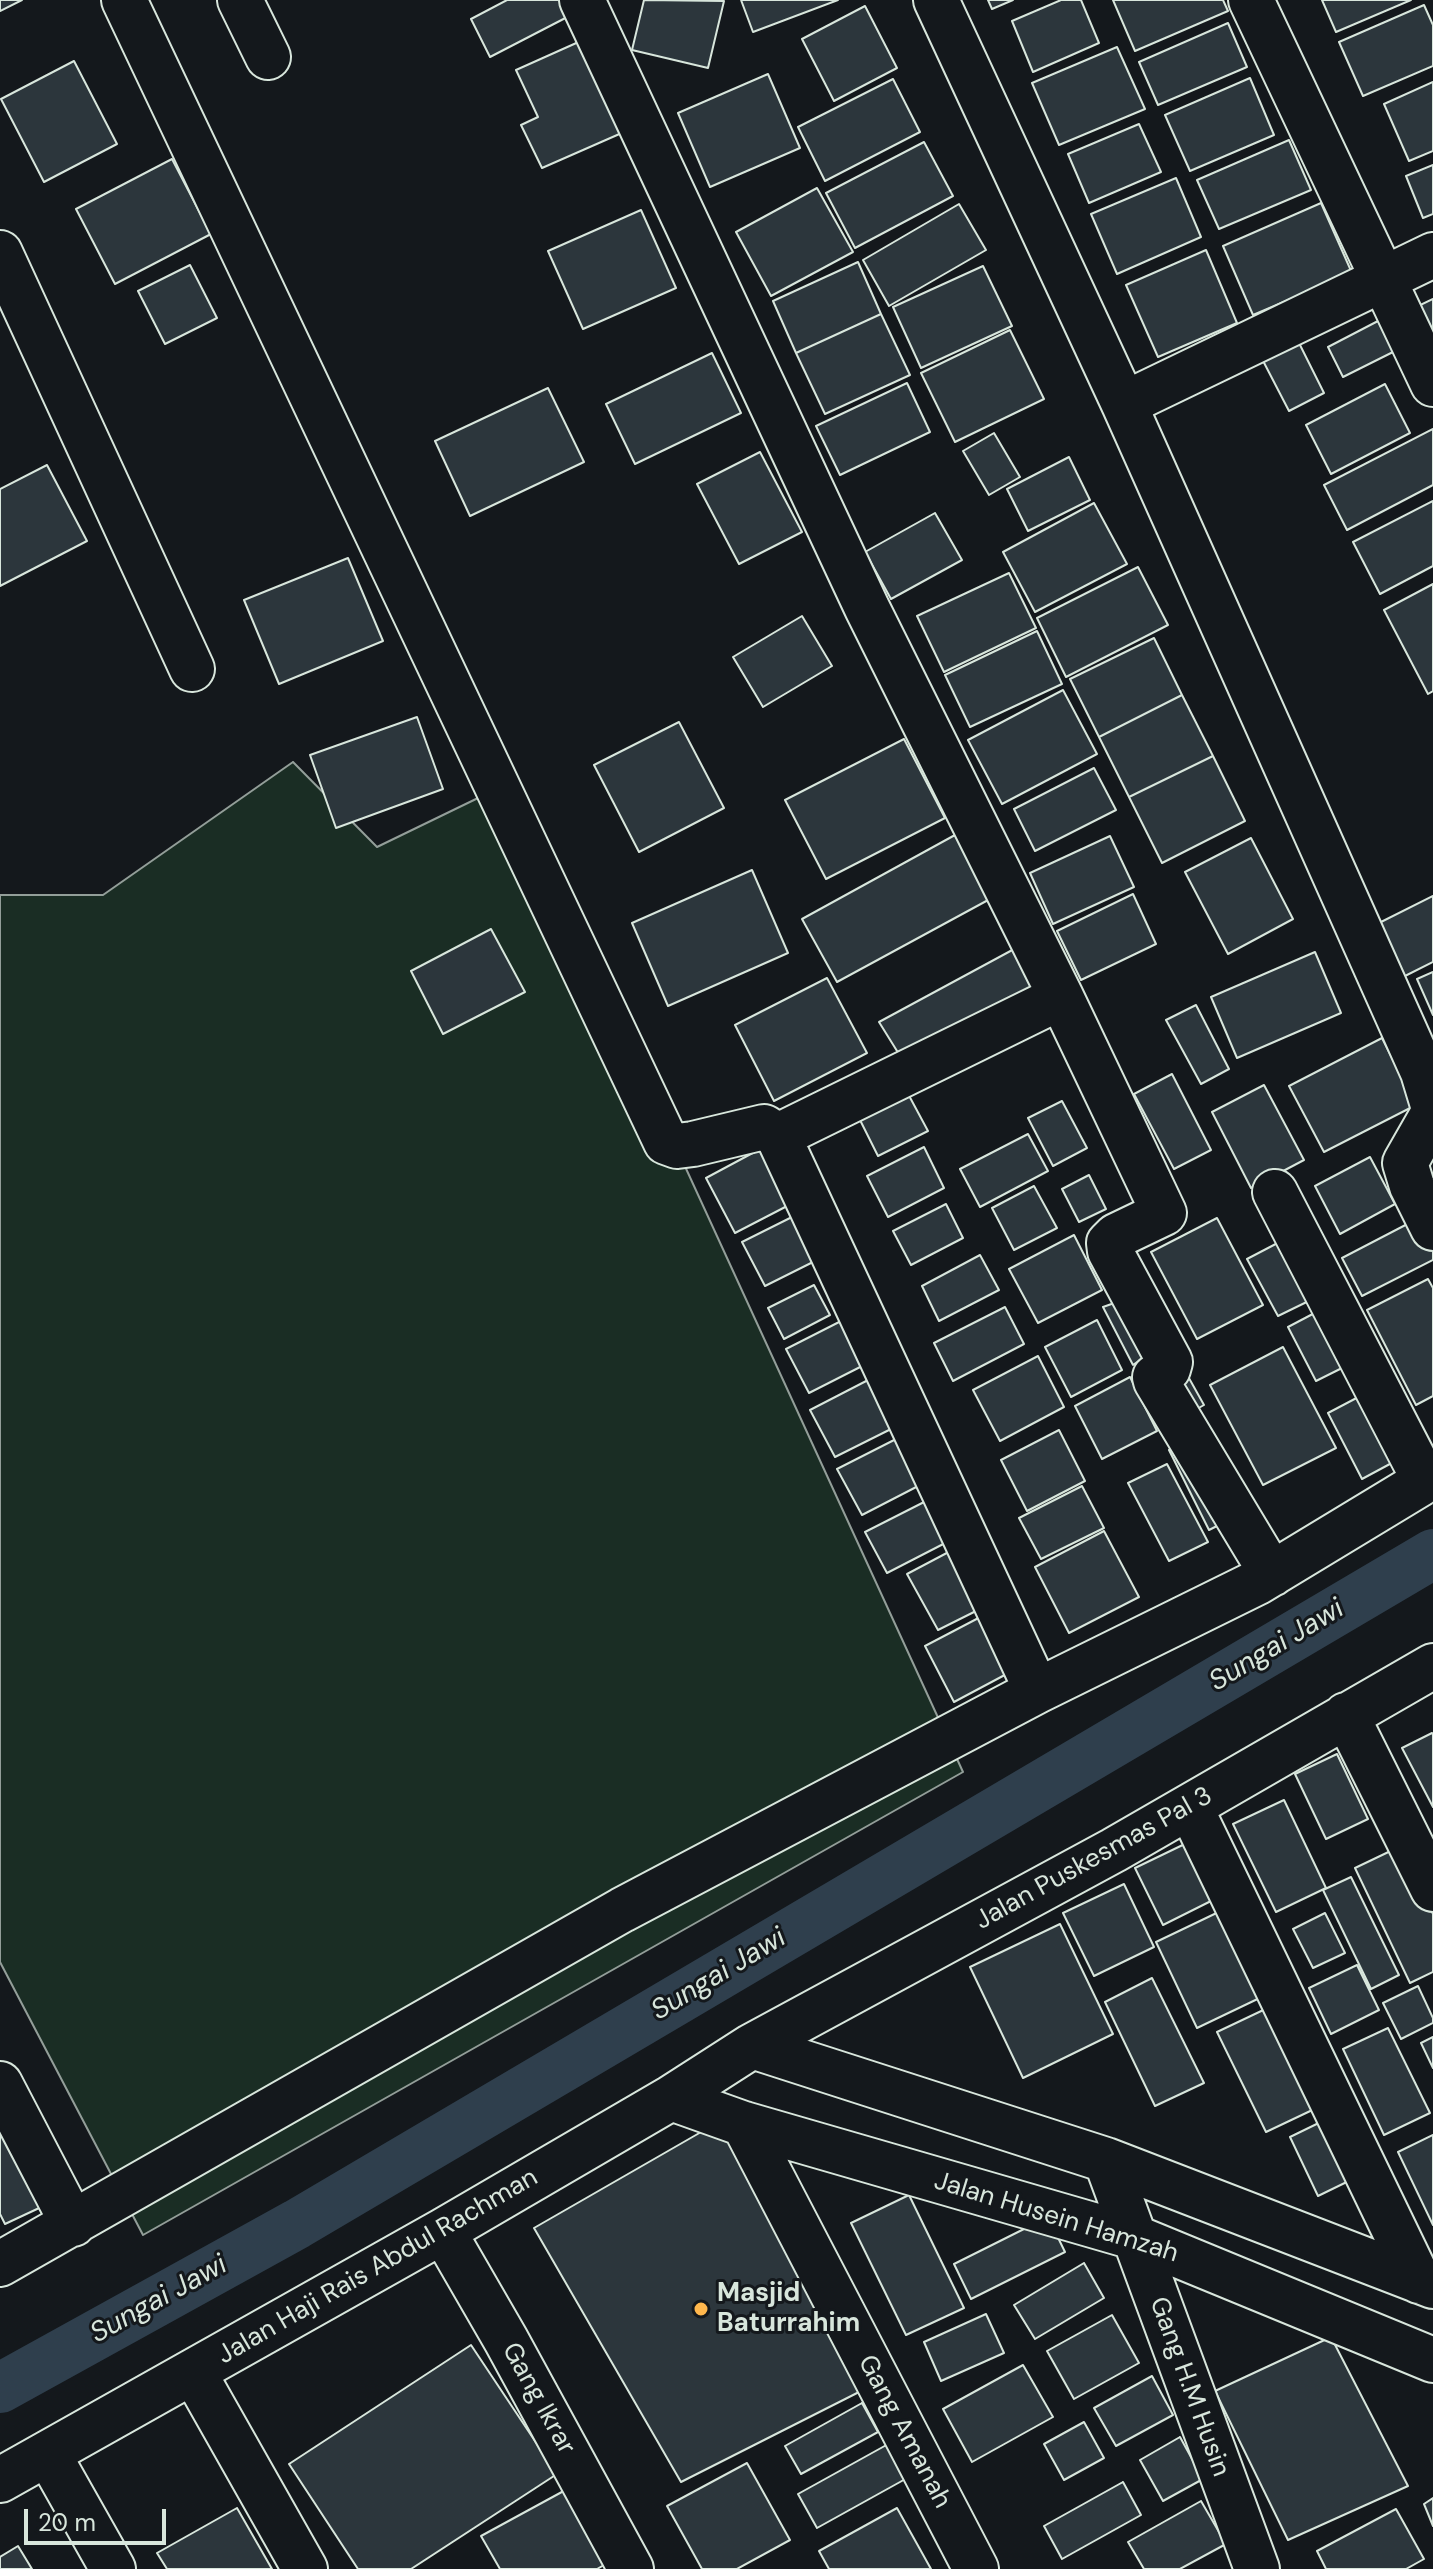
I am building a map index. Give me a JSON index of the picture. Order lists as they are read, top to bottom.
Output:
{
  "streets": {
    "street": [
      "Jalan Puskesmas Pal 3",
      "Jalan Husein Hamzah",
      "Jalan Haji Rais Abdul Rachman",
      "Gang H.M Husin",
      "Gang Ikrar",
      "Gang Amanah"
    ]
  },
  "crossings": [
    ["Jalan Puskesmas Pal 3", "Jalan Haji Rais Abdul Rachman"],
    ["Jalan Husein Hamzah", "Jalan Haji Rais Abdul Rachman"],
    ["Jalan Husein Hamzah", "Gang H.M Husin"],
    ["Jalan Husein Hamzah", "Gang Amanah"],
    ["Jalan Haji Rais Abdul Rachman", "Gang Ikrar"]
  ],
  "water": ["Sungai Jawi"],
  "places": ["Masjid Baturrahim"],
  "scale_bar": "20 m"
}
